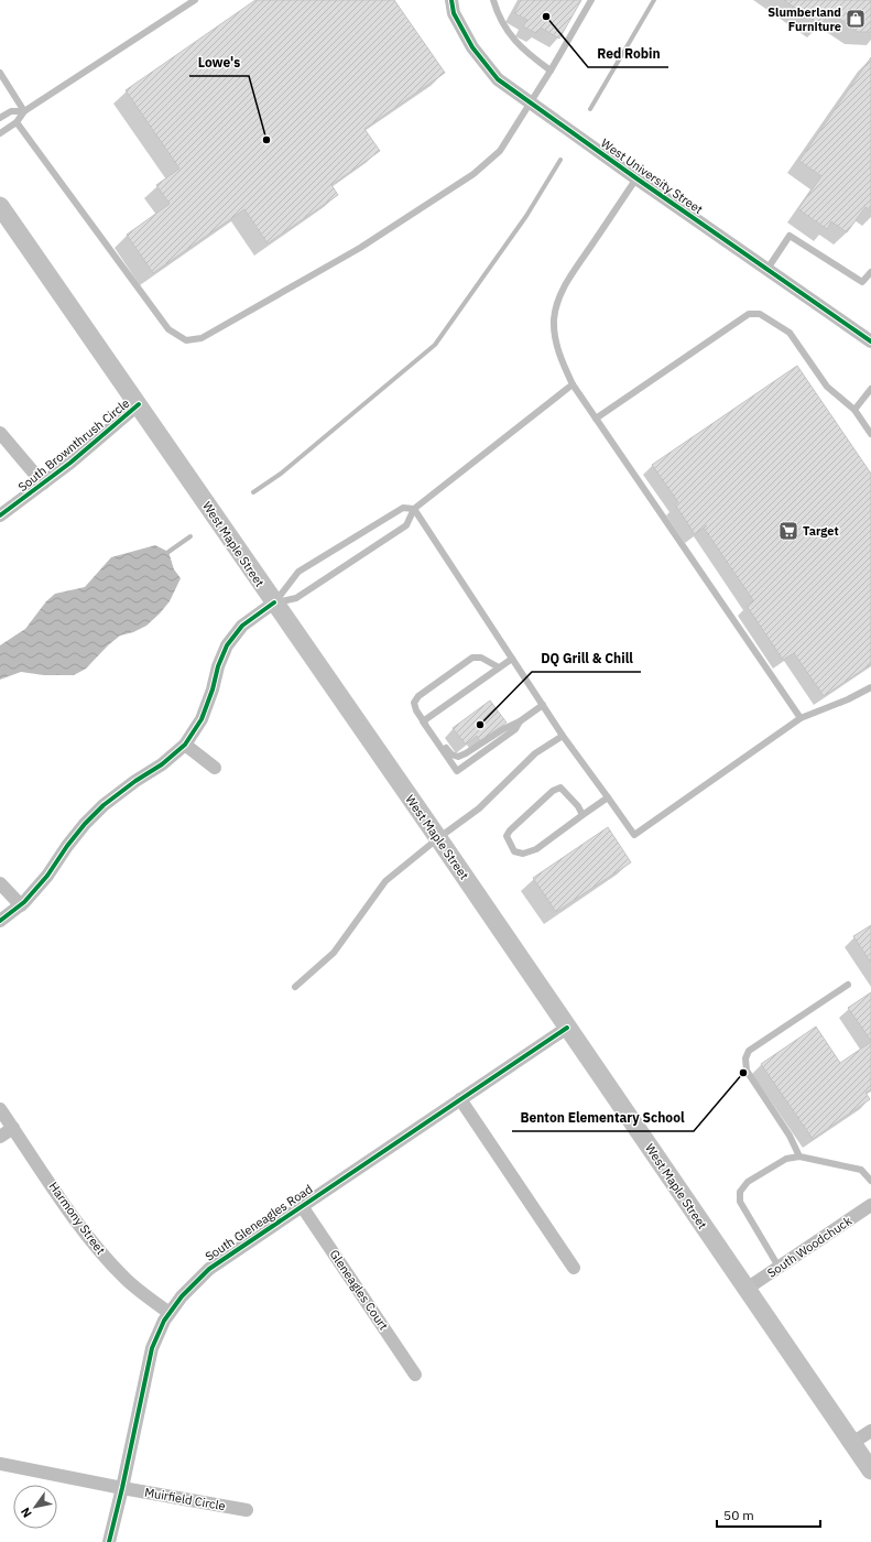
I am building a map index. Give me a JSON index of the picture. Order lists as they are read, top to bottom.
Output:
{
  "streets": {
    "main road": ["West Maple Street"],
    "street": [
      "West University Street",
      "South Brownthrush Circle",
      "Harmony Street",
      "South Gleneagles Road",
      "South Woodchuck",
      "Gleneagles Court",
      "Muirfield Circle"
    ]
  },
  "crossings": [
    ["South Brownthrush Circle", "West Maple Street"],
    ["West Maple Street", "South Gleneagles Road"],
    ["West Maple Street", "South Woodchuck"],
    ["Harmony Street", "South Gleneagles Road"],
    ["South Gleneagles Road", "Gleneagles Court"],
    ["South Gleneagles Road", "Muirfield Circle"]
  ],
  "places": {
    "other": [
      "Red Robin",
      "Lowe's",
      "DQ Grill & Chill",
      "Benton Elementary School"
    ],
    "shop": ["Slumberland Furniture"],
    "supermarket": ["Target"]
  },
  "scale_bar": "50 m",
  "north": "bottom left"
}
